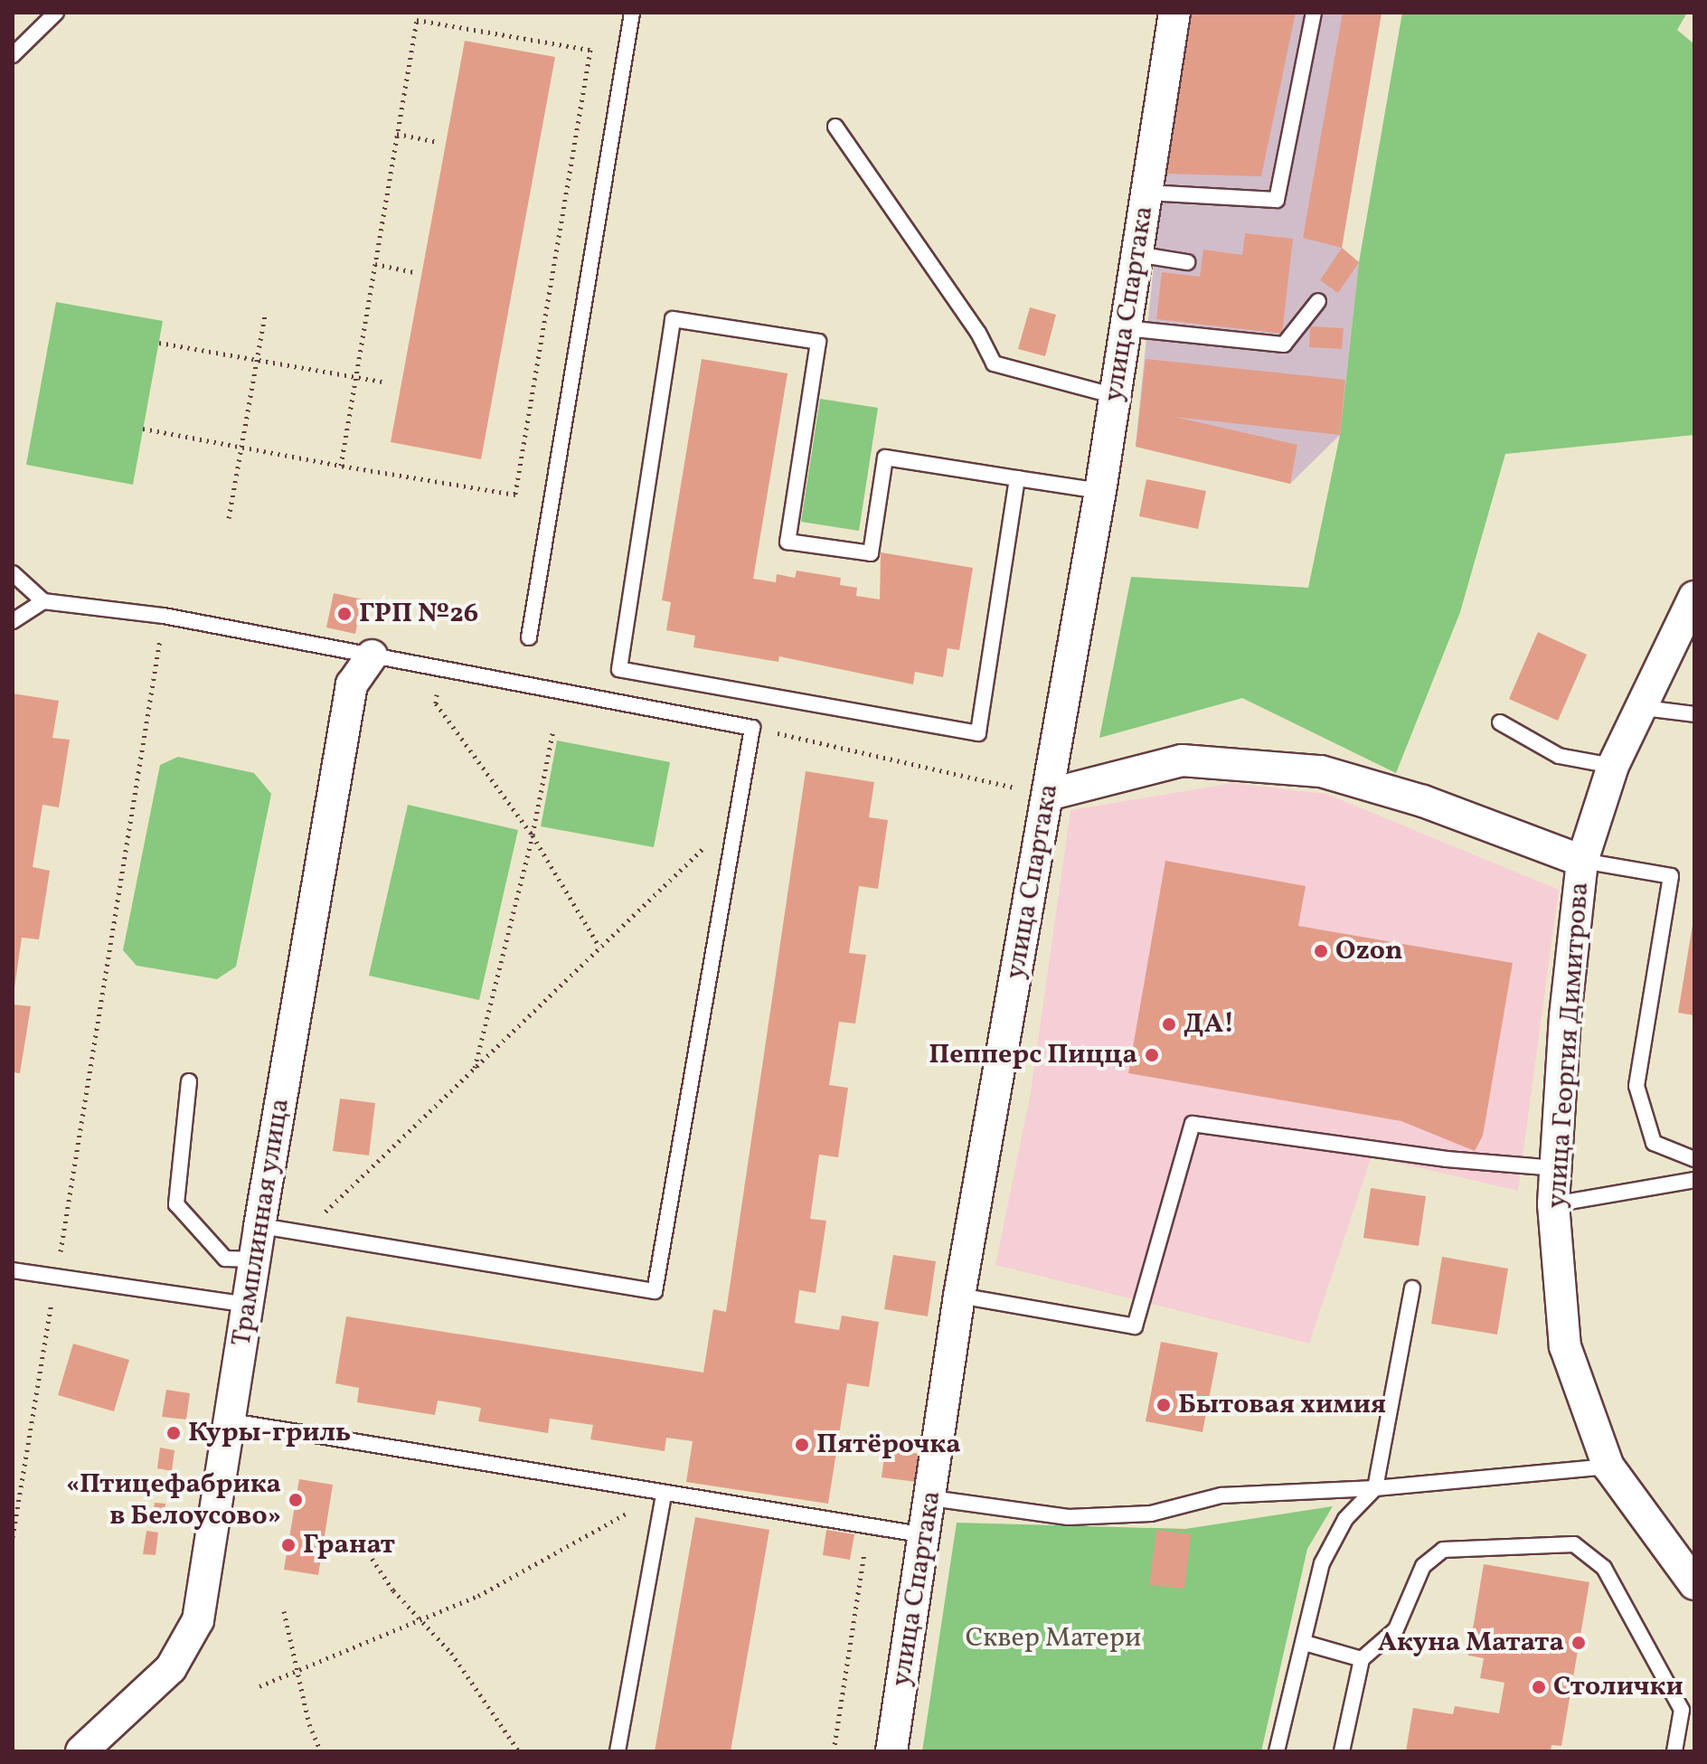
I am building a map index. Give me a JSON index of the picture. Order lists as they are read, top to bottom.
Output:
{
  "streets": {
    "street": ["улица Спартака", "улица Георгия Димитрова", "Трамплинная улица"]
  },
  "parks": ["Сквер Матери"],
  "places": [
    "ГРП №26",
    "Ozon",
    "ДА!",
    "Пепперс Пицца",
    "Бытовая химия",
    "Куры-гриль",
    "Пятёрочка",
    "«Птицефабрика в Белоусово»",
    "Гранат",
    "Акуна Матата",
    "Столички"
  ]
}
